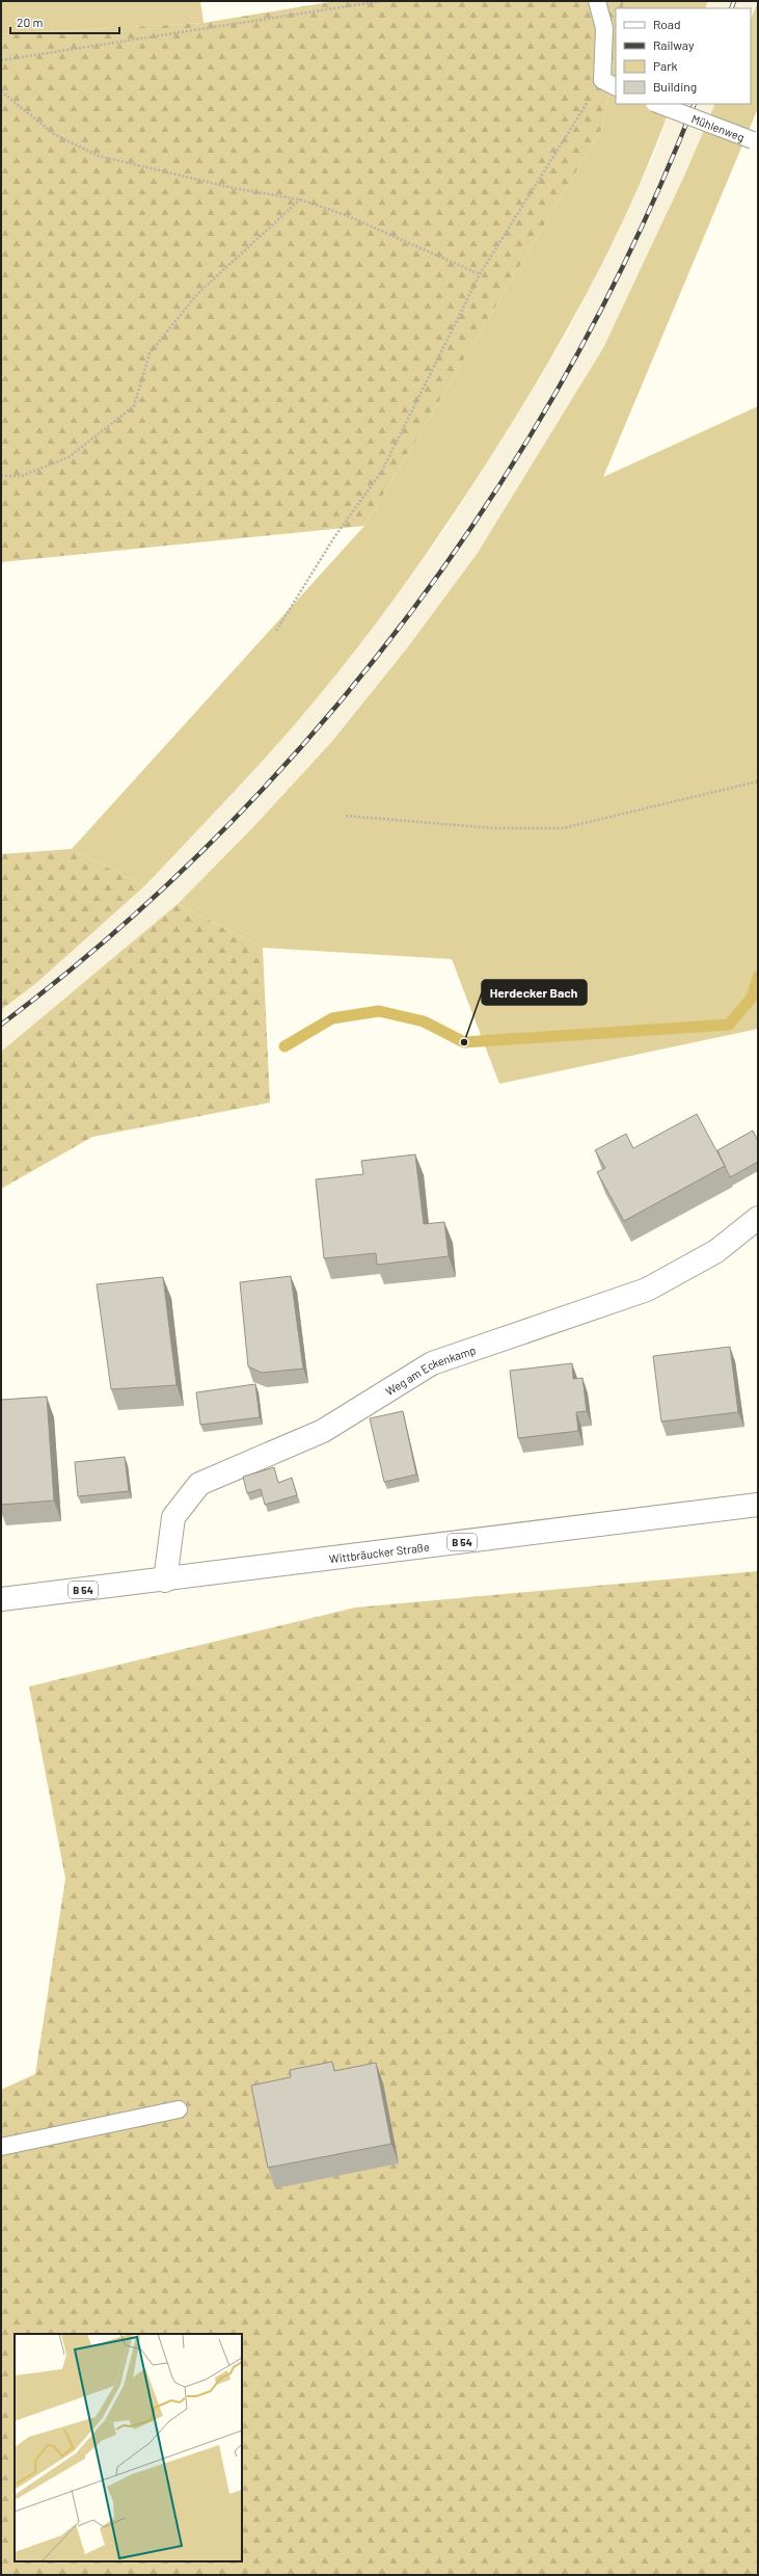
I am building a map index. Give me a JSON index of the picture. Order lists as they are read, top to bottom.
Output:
{
  "streets": {
    "main road": ["Weg am Eckenkamp", "B 54", "Wittbräucker Straße"],
    "lane": ["Mühlenweg"]
  },
  "crossings": [
    ["Weg am Eckenkamp", "Wittbräucker Straße"]
  ],
  "places": ["Herdecker Bach"],
  "legend": [
    "Road",
    "Railway",
    "Park",
    "Building"
  ],
  "scale_bar": "20 m"
}
